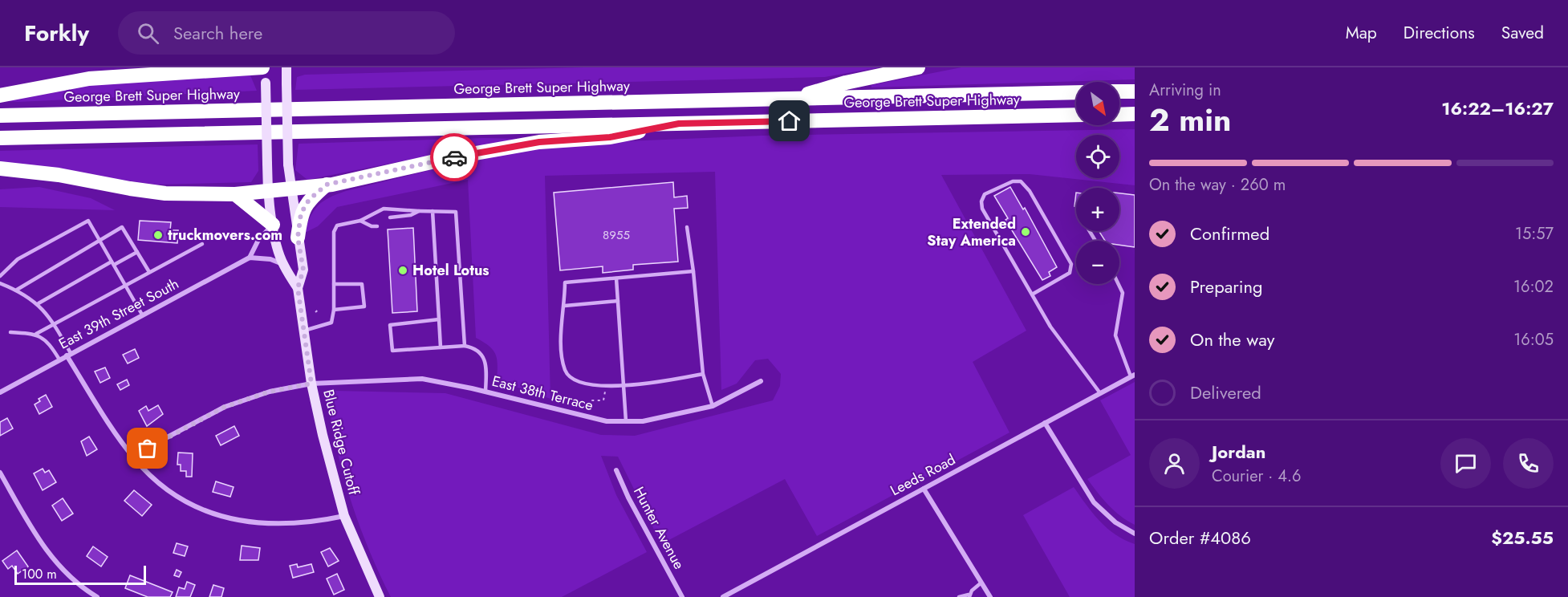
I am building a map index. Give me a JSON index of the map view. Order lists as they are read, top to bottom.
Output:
{
  "streets": {
    "highway": ["George Brett Super Highway"],
    "main road": ["Blue Ridge Cutoff"],
    "street": [
      "East 39th Street South",
      "East 38th Terrace",
      "Leeds Road",
      "Hunter Avenue"
    ]
  },
  "crossings": [
    ["East 38th Terrace", "Blue Ridge Cutoff"]
  ],
  "places": ["Extended Stay America", "truckmovers.com", "Hotel Lotus"],
  "house_numbers": ["8955"],
  "scale_bar": "100 m",
  "north": "bottom right",
  "page": {
    "header": "Forkly",
    "search": "Search here",
    "nav": ["Map", "Directions", "Saved"],
    "heading": ["2 min", "Arriving in", "16:22–16:27"],
    "panel": [
      "Jordan",
      "Courier · 4.6",
      "Order #4086",
      "$25.55"
    ],
    "map_buttons": ["+", "−"],
    "bar": "On the way · 260 m",
    "list": [
      ["Confirmed", "15:57"],
      ["Preparing", "16:02"],
      ["On the way", "16:05"],
      "Delivered"
    ],
    "scale": "100 m"
  }
}
